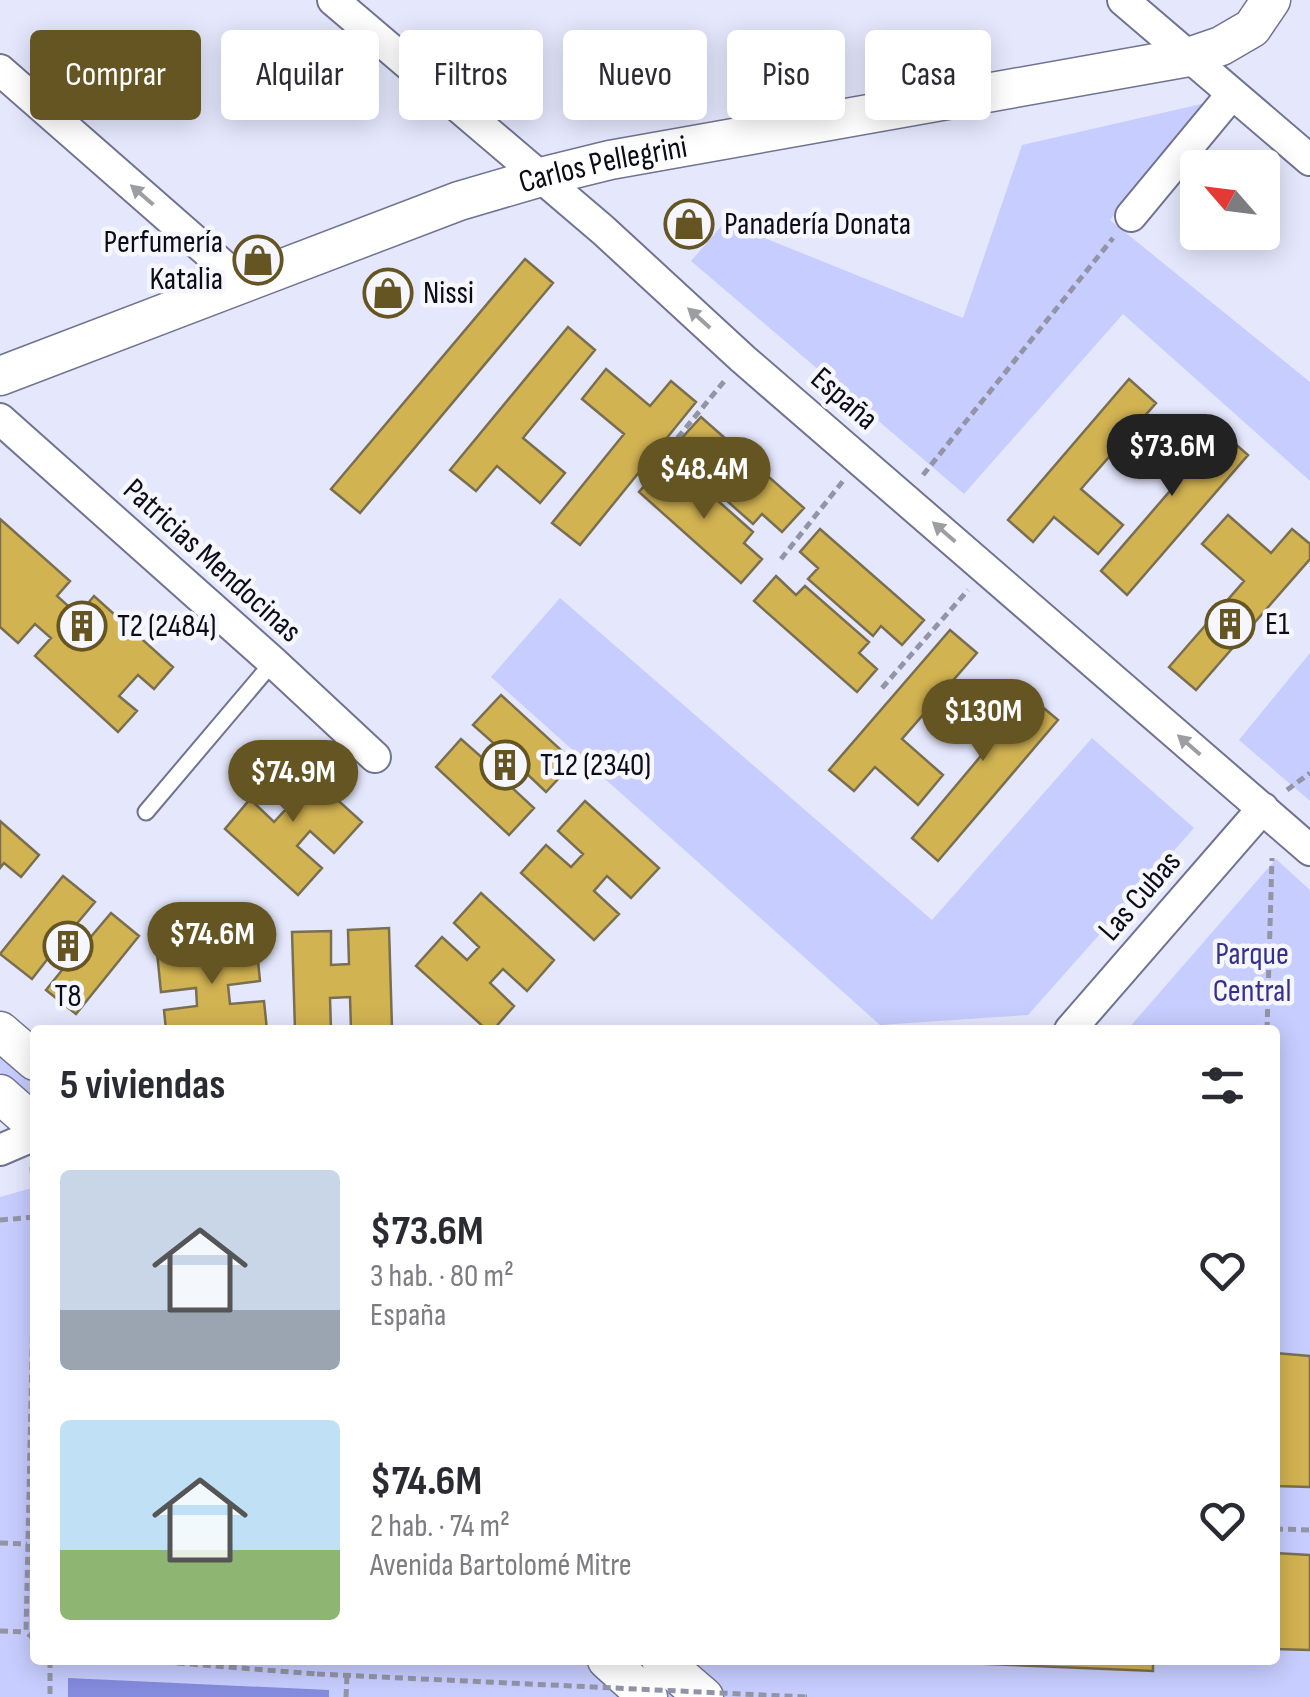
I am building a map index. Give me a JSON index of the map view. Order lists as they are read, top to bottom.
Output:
{
  "streets": {
    "street": [
      "Carlos Pellegrini",
      "España",
      "Patricias Mendocinas",
      "Las Cubas"
    ]
  },
  "crossings": [
    ["Carlos Pellegrini", "España"],
    ["España", "Las Cubas"]
  ],
  "one_way": ["España"],
  "parks": ["Parque Central"],
  "places": {
    "shop": ["Panadería Donata", "Perfumería Katalia", "Nissi"],
    "building": [
      "E1",
      "T2 (2484)",
      "T12 (2340)",
      "T8"
    ]
  },
  "north": "top left",
  "page": {
    "chip": [
      "Comprar",
      "Alquilar",
      "Filtros",
      "Nuevo",
      "Piso",
      "Casa"
    ],
    "price": [
      "$73.6M",
      "$48.4M",
      "$130M",
      "$74.9M",
      "$74.6M"
    ],
    "heading": "5 viviendas",
    "list": [
      {
        "name": "$73.6M",
        "note": "3 hab. · 80 m² · España"
      },
      {
        "name": "$74.6M",
        "note": "2 hab. · 74 m² · Avenida Bartolomé Mitre"
      }
    ]
  }
}
